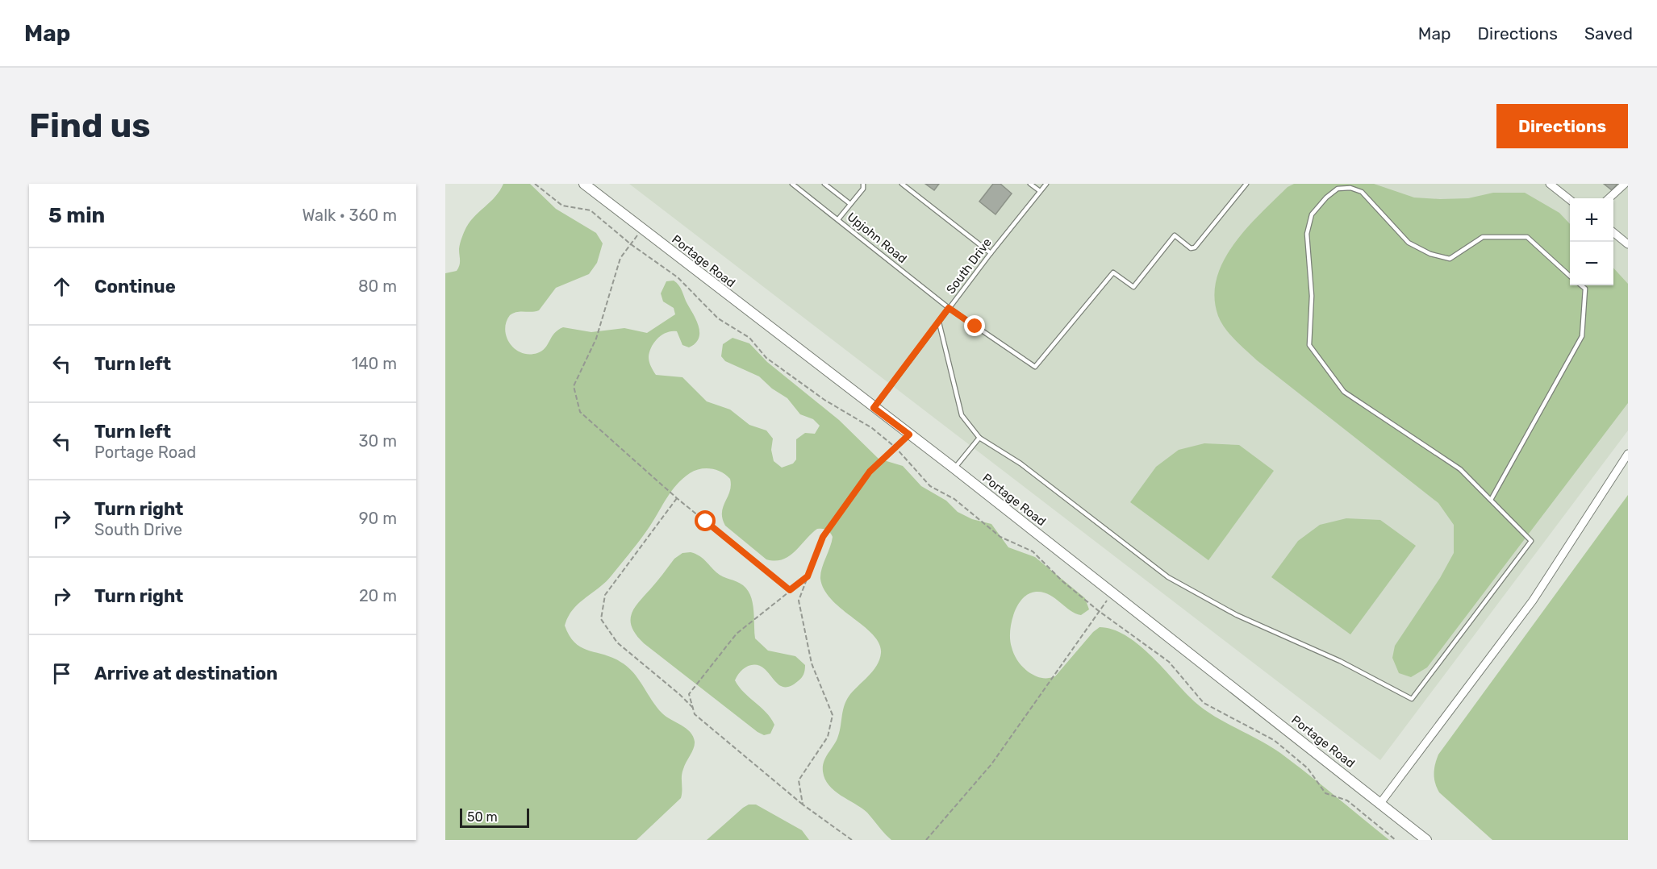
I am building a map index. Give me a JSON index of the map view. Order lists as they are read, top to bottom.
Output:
{
  "streets": {
    "main road": ["Portage Road"],
    "lane": ["Upjohn Road", "South Drive"]
  },
  "crossings": [
    ["Upjohn Road", "South Drive"],
    ["Portage Road", "South Drive"]
  ],
  "scale_bar": "50 m",
  "page": {
    "header": "Map",
    "nav": ["Map", "Directions", "Saved"],
    "buttons": "Directions",
    "title": "Find us",
    "heading": ["5 min", "Walk · 360 m"],
    "map_buttons": ["+", "−"],
    "list": [
      ["Continue", "80 m"],
      ["Turn left", "140 m"],
      ["Turn left", "Portage Road", "30 m"],
      ["Turn right", "South Drive", "90 m"],
      ["Turn right", "20 m"],
      "Arrive at destination"
    ],
    "scale": "50 m"
  }
}
